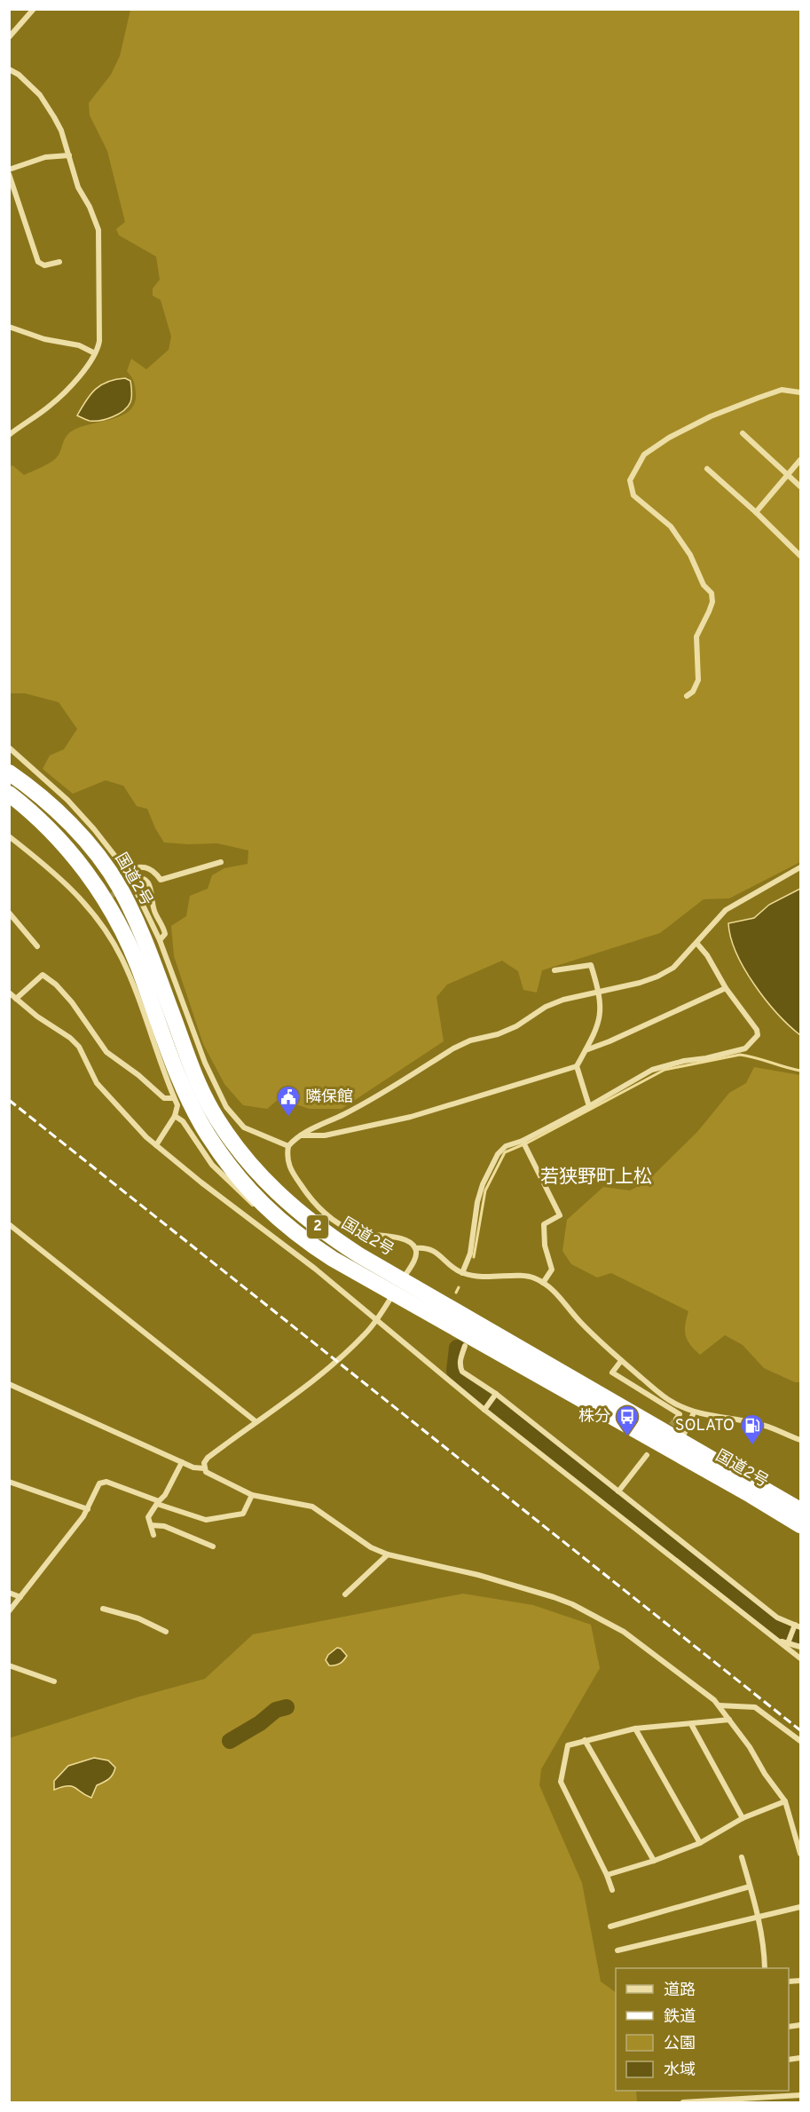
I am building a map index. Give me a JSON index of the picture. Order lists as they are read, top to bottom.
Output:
{
  "streets": {
    "highway": ["国道2号", "2"]
  },
  "districts": ["若狭野町上松"],
  "places": {
    "public building": ["隣保館"],
    "bus stop": ["株分"],
    "fuel station": ["SOLATO"]
  },
  "legend": [
    "道路",
    "鉄道",
    "公園",
    "水域"
  ]
}
